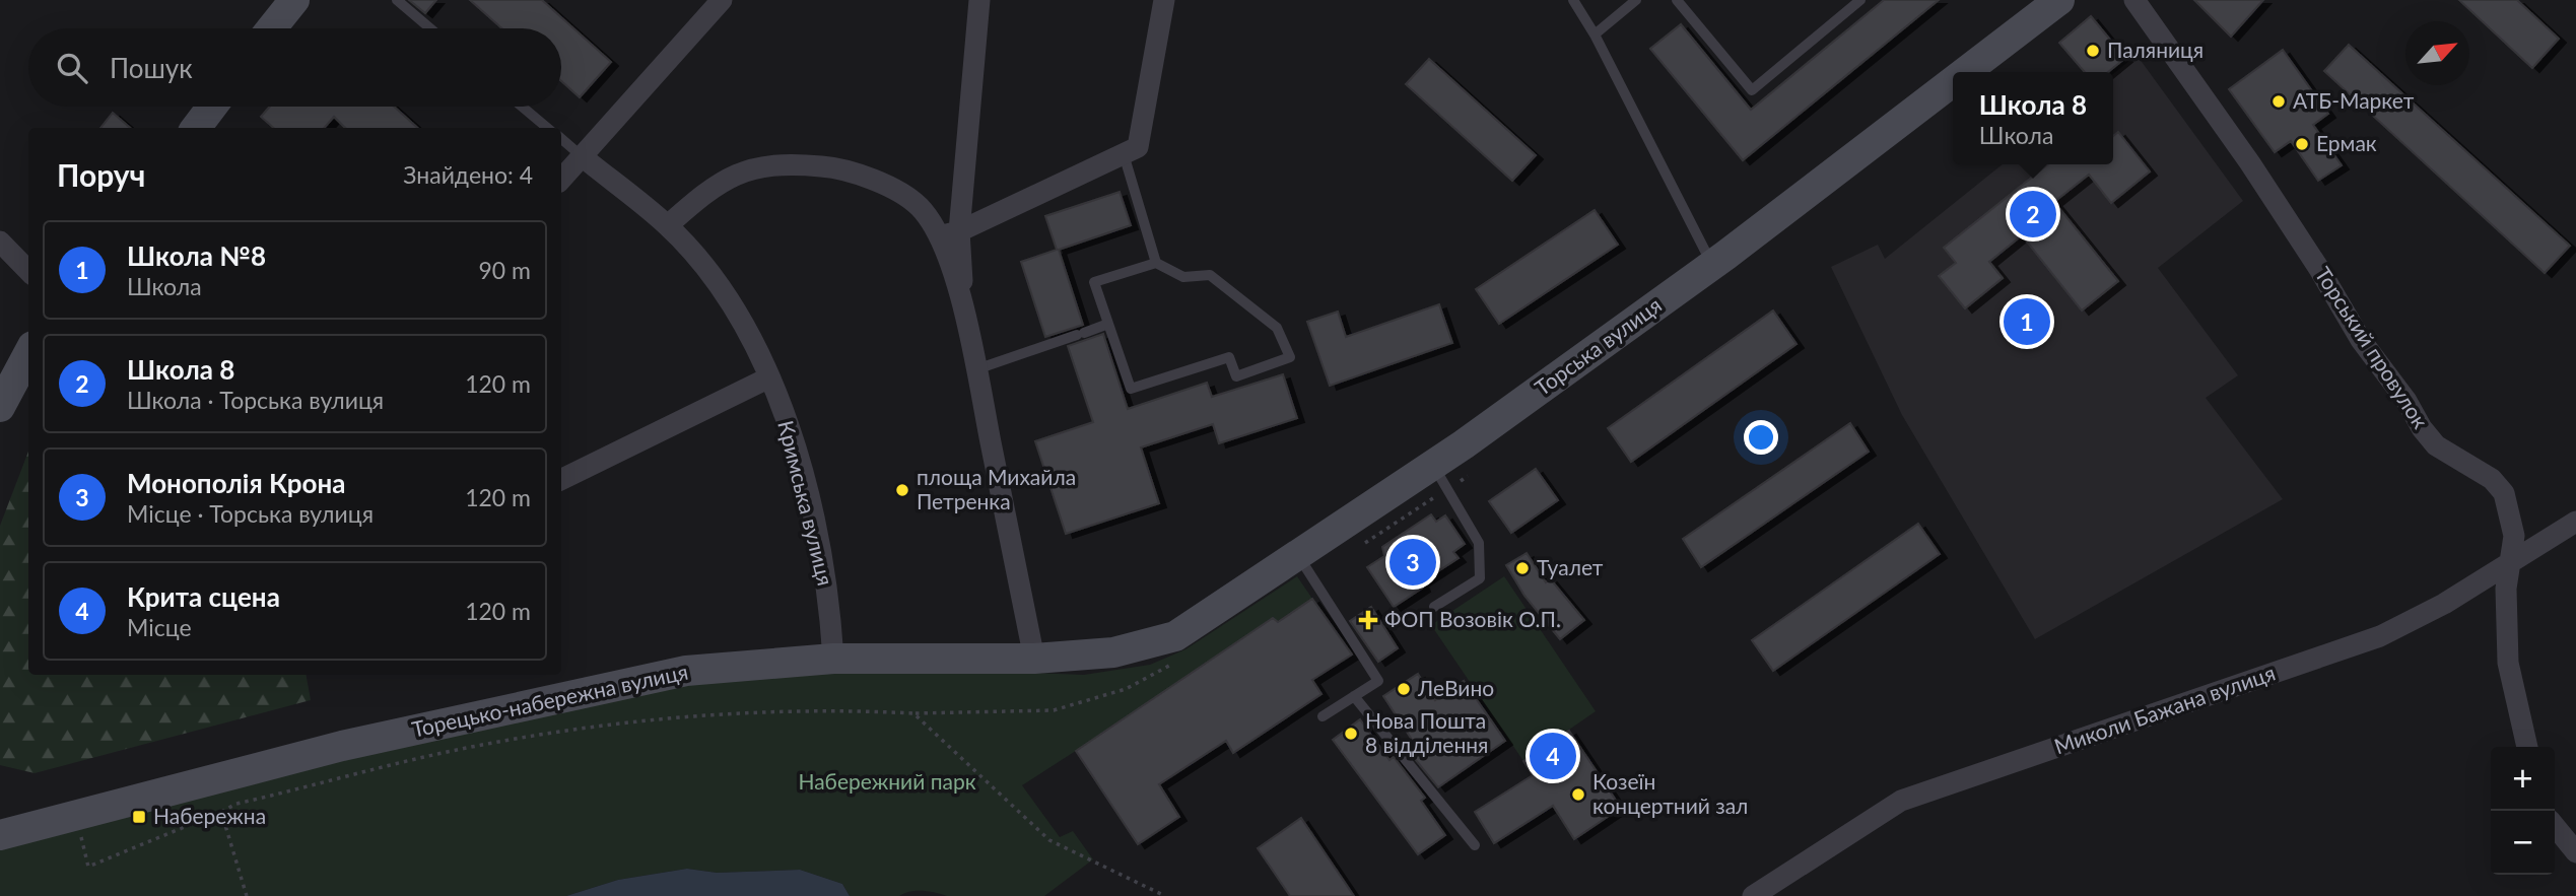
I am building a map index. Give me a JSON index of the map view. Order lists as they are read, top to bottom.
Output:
{
  "streets": {
    "main road": ["Торська вулиця", "Торецько-набережна вулиця"],
    "street": ["Торський провулок", "Кримська вулиця", "Миколи Бажана вулиця"]
  },
  "crossings": [
    ["Торська вулиця", "Торецько-набережна вулиця"],
    ["Торський провулок", "Миколи Бажана вулиця"],
    ["Кримська вулиця", "Торецько-набережна вулиця"]
  ],
  "parks": ["Набережний парк"],
  "places": {
    "other": [
      "Паляниця",
      "АТБ-Маркет",
      "Ермак",
      "площа Михайла Петренка",
      "Туалет",
      "ЛеВино",
      "Нова Пошта 8 відділення",
      "Козеїн концертний зал"
    ],
    "health": ["ФОП Возовік О.П."],
    "transit": ["Набережна"]
  },
  "north": "top right",
  "page": {
    "search": "Пошук",
    "popup": ["Школа 8", "Школа"],
    "heading": ["Поруч", "Знайдено: 4"],
    "pins": [
      "2",
      "1",
      "3",
      "4"
    ],
    "list": [
      {
        "mark": "1",
        "name": "Школа №8",
        "note": "Школа",
        "value": "90 m"
      },
      {
        "mark": "2",
        "name": "Школа 8",
        "note": "Школа · Торська вулиця",
        "value": "120 m"
      },
      {
        "mark": "3",
        "name": "Монополія Крона",
        "note": "Місце · Торська вулиця",
        "value": "120 m"
      },
      {
        "mark": "4",
        "name": "Крита сцена",
        "note": "Місце",
        "value": "120 m"
      }
    ],
    "map_buttons": ["+", "−"]
  }
}
